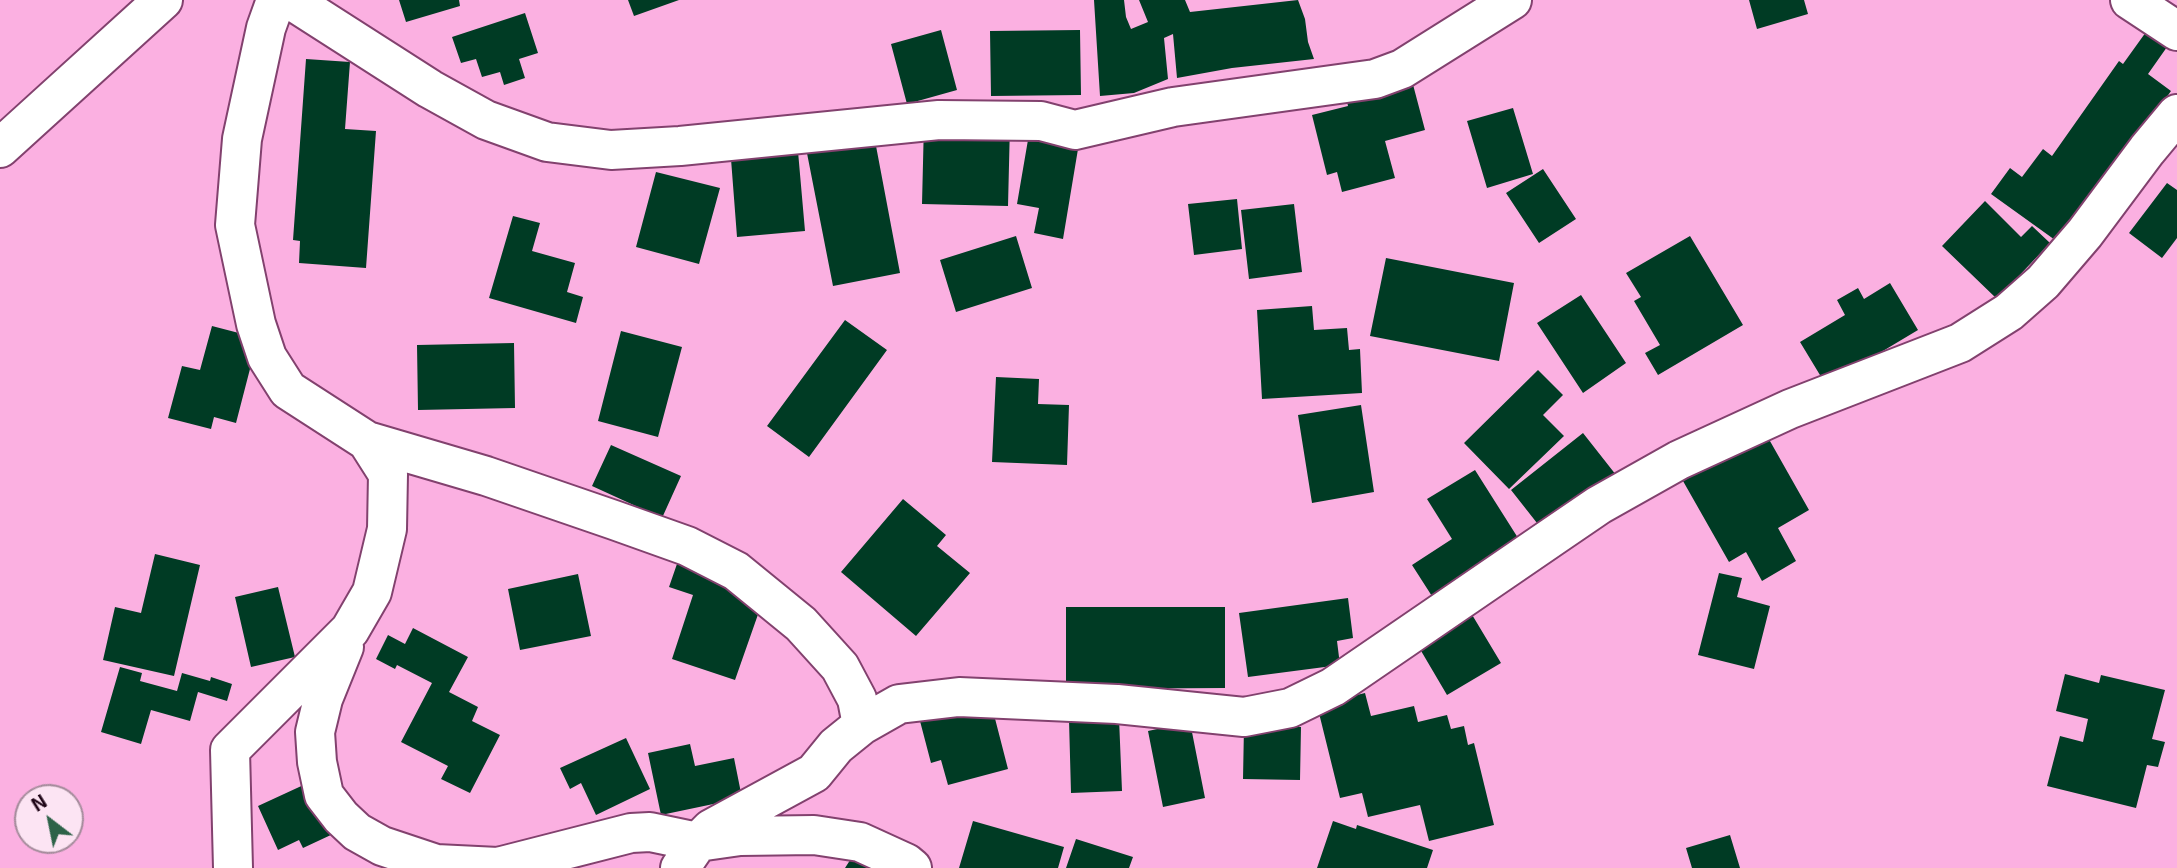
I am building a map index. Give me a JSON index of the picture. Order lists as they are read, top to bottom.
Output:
{
  "north": "top left"
}
